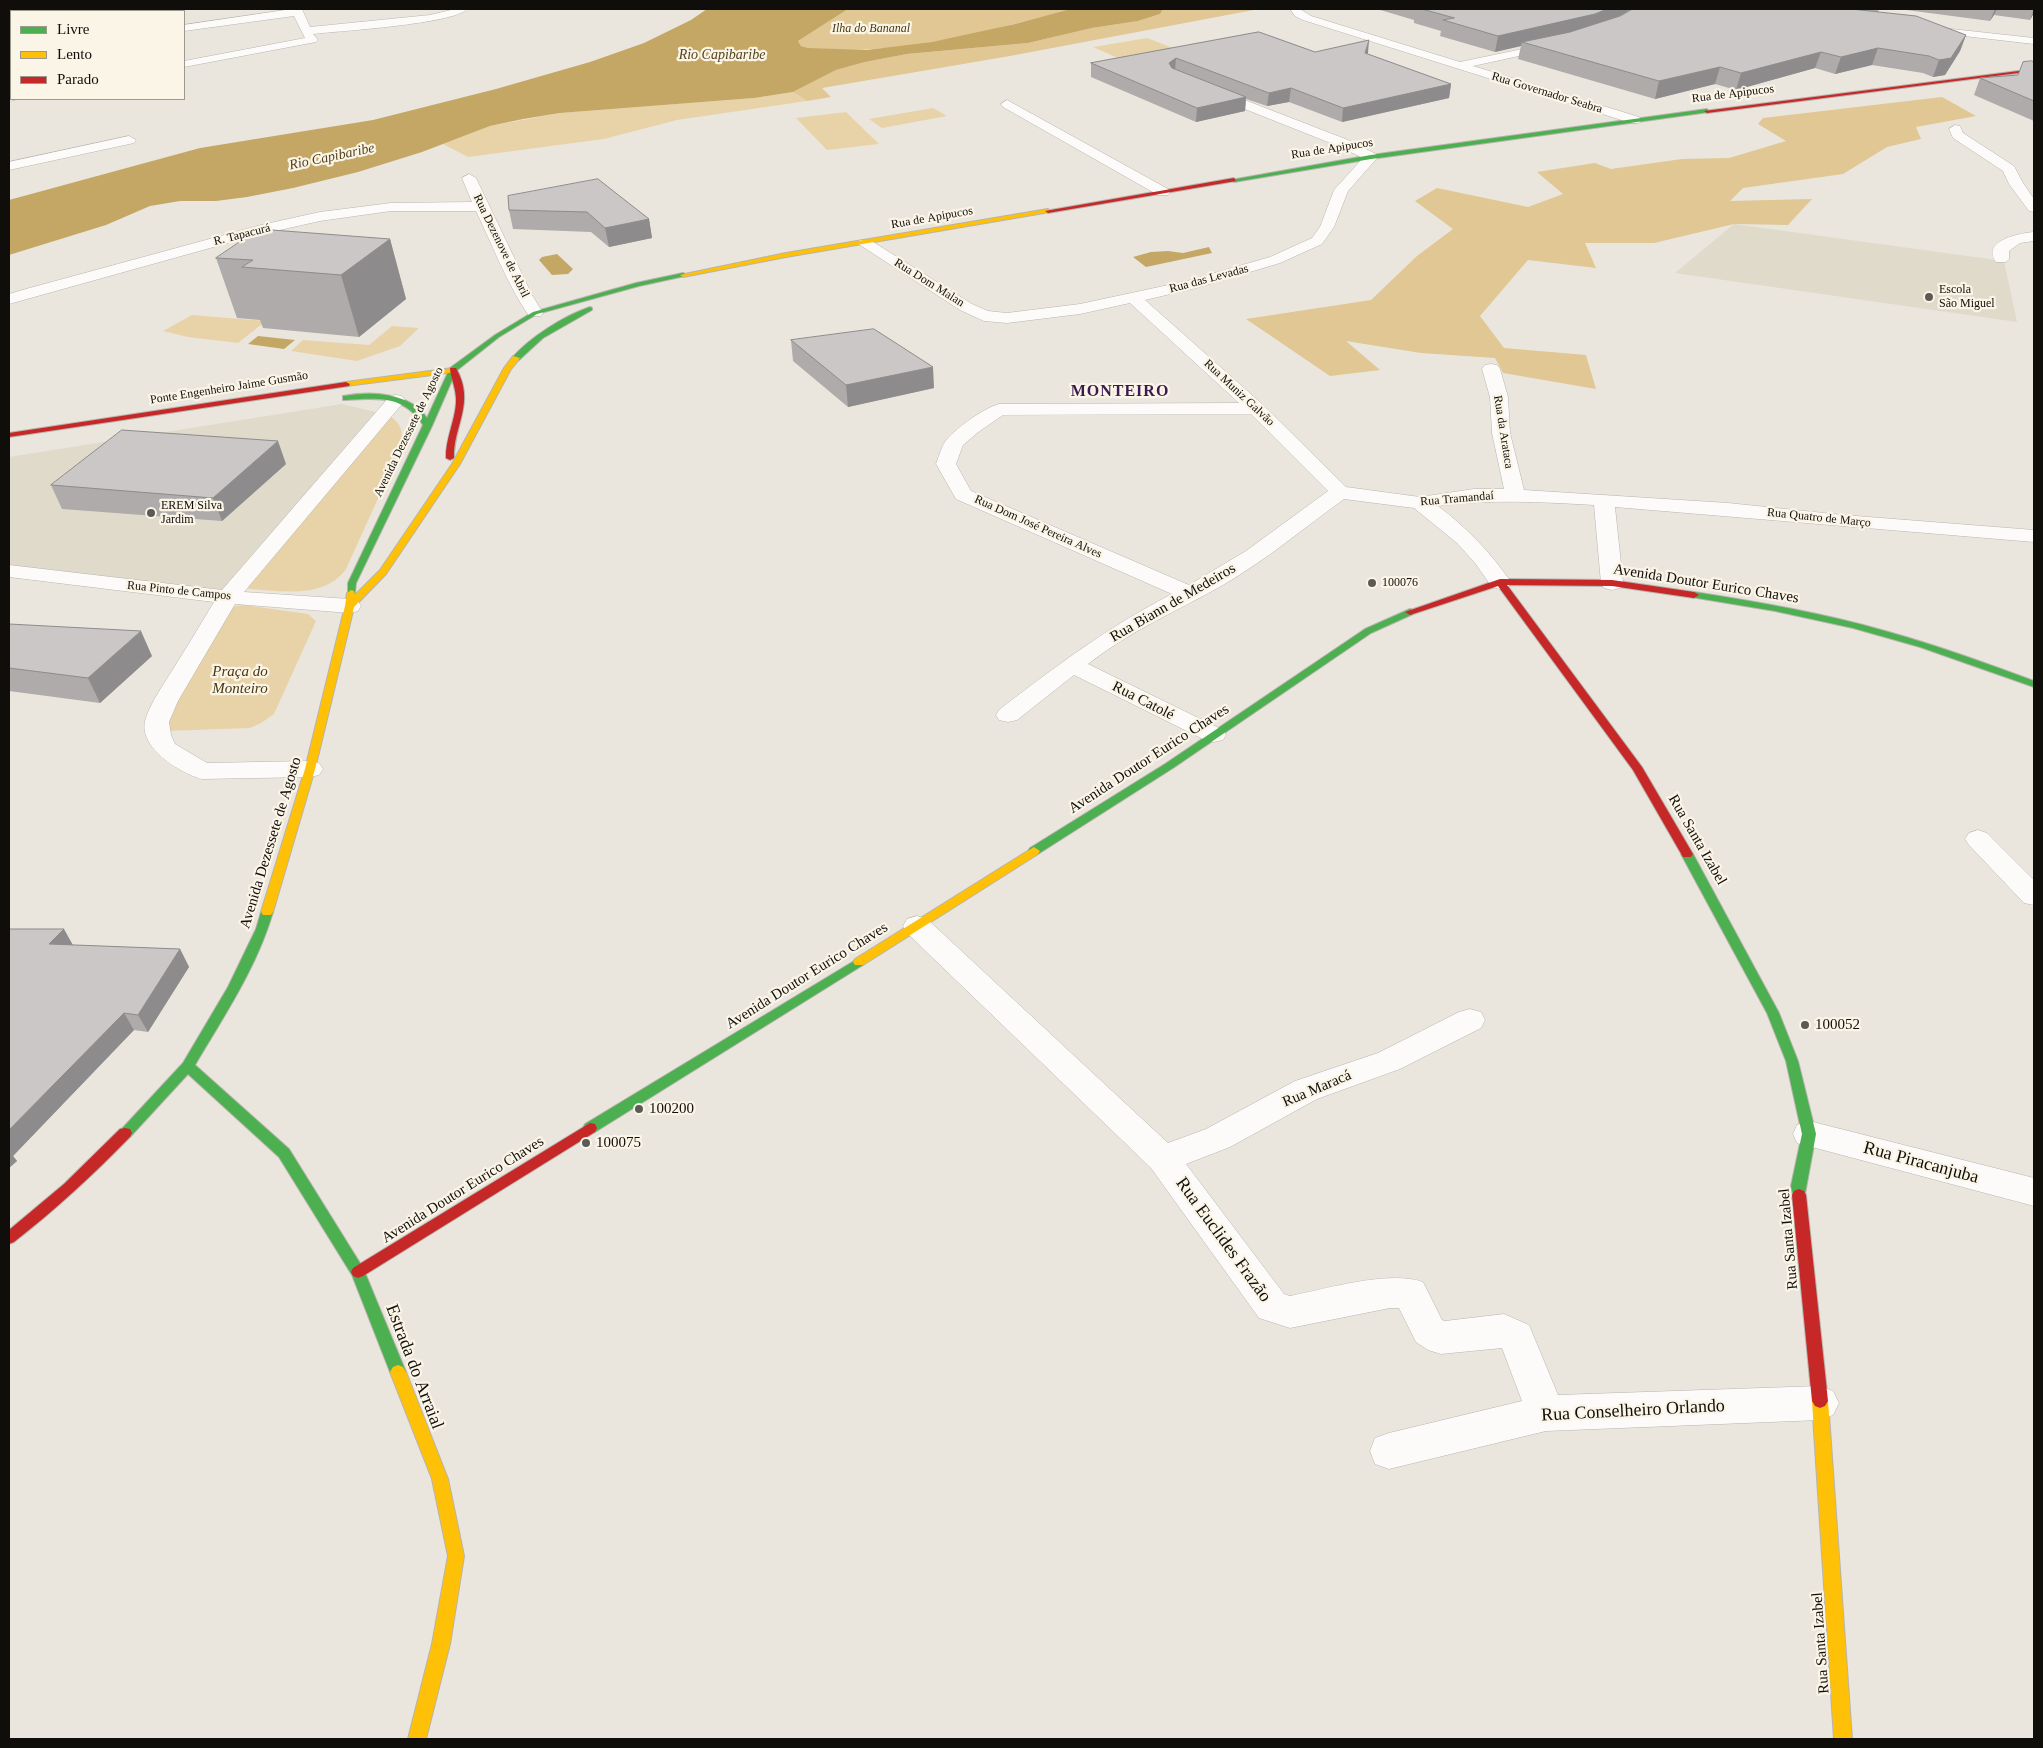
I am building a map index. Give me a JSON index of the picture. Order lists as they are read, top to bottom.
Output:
{
  "streets": {
    "main road": [
      "Rua de Apipucos",
      "Ponte Engenheiro Jaime Gusmão",
      "Avenida Dezessete de Agosto",
      "Avenida Doutor Eurico Chaves",
      "Rua Santa Izabel",
      "Estrada do Arraial"
    ],
    "street": [
      "Rua Governador Seabra",
      "R. Tapacurá",
      "Rua Dezenove de Abril",
      "Rua das Levadas",
      "Rua Dom Malan",
      "Rua Muniz Galvão",
      "Rua da Arataca",
      "Rua Tramandaí",
      "Rua Quatro de Março",
      "Rua Dom José Pereira Alves",
      "Rua Pinto de Campos",
      "Rua Biann de Medeiros",
      "Rua Catolé",
      "Rua Maracá",
      "Rua Piracanjuba",
      "Rua Euclides Frazão",
      "Rua Conselheiro Orlando"
    ]
  },
  "crossings": [
    ["Rua Governador Seabra", "Rua de Apipucos"],
    ["Rua de Apipucos", "Rua das Levadas"],
    ["Rua de Apipucos", "Rua Dom Malan"],
    ["Rua de Apipucos", "Avenida Dezessete de Agosto"],
    ["R. Tapacurá", "Rua Dezenove de Abril"],
    ["Rua Dezenove de Abril", "Avenida Dezessete de Agosto"],
    ["Rua das Levadas", "Rua Dom Malan"],
    ["Rua das Levadas", "Rua Muniz Galvão"],
    ["Ponte Engenheiro Jaime Gusmão", "Avenida Dezessete de Agosto"],
    ["Rua Muniz Galvão", "Rua Tramandaí"],
    ["Rua Muniz Galvão", "Rua Dom José Pereira Alves"],
    ["Rua Muniz Galvão", "Rua Biann de Medeiros"],
    ["Avenida Dezessete de Agosto", "Rua Pinto de Campos"],
    ["Avenida Dezessete de Agosto", "Estrada do Arraial"],
    ["Rua da Arataca", "Rua Tramandaí"],
    ["Rua Tramandaí", "Rua Biann de Medeiros"],
    ["Rua Dom José Pereira Alves", "Rua Biann de Medeiros"],
    ["Avenida Doutor Eurico Chaves", "Rua Catolé"],
    ["Avenida Doutor Eurico Chaves", "Rua Santa Izabel"],
    ["Avenida Doutor Eurico Chaves", "Rua Euclides Frazão"],
    ["Avenida Doutor Eurico Chaves", "Estrada do Arraial"],
    ["Rua Biann de Medeiros", "Rua Catolé"],
    ["Rua Santa Izabel", "Rua Piracanjuba"],
    ["Rua Santa Izabel", "Rua Conselheiro Orlando"],
    ["Rua Maracá", "Rua Euclides Frazão"],
    ["Rua Euclides Frazão", "Rua Conselheiro Orlando"]
  ],
  "districts": ["MONTEIRO"],
  "water": ["Rio Capibaribe"],
  "parks": ["Ilha do Bananal", "Praça do Monteiro"],
  "places": [
    "Escola São Miguel",
    "EREM Silva Jardim",
    "100076",
    "100052",
    "100200",
    "100075"
  ],
  "legend": ["Livre", "Lento", "Parado"]
}
